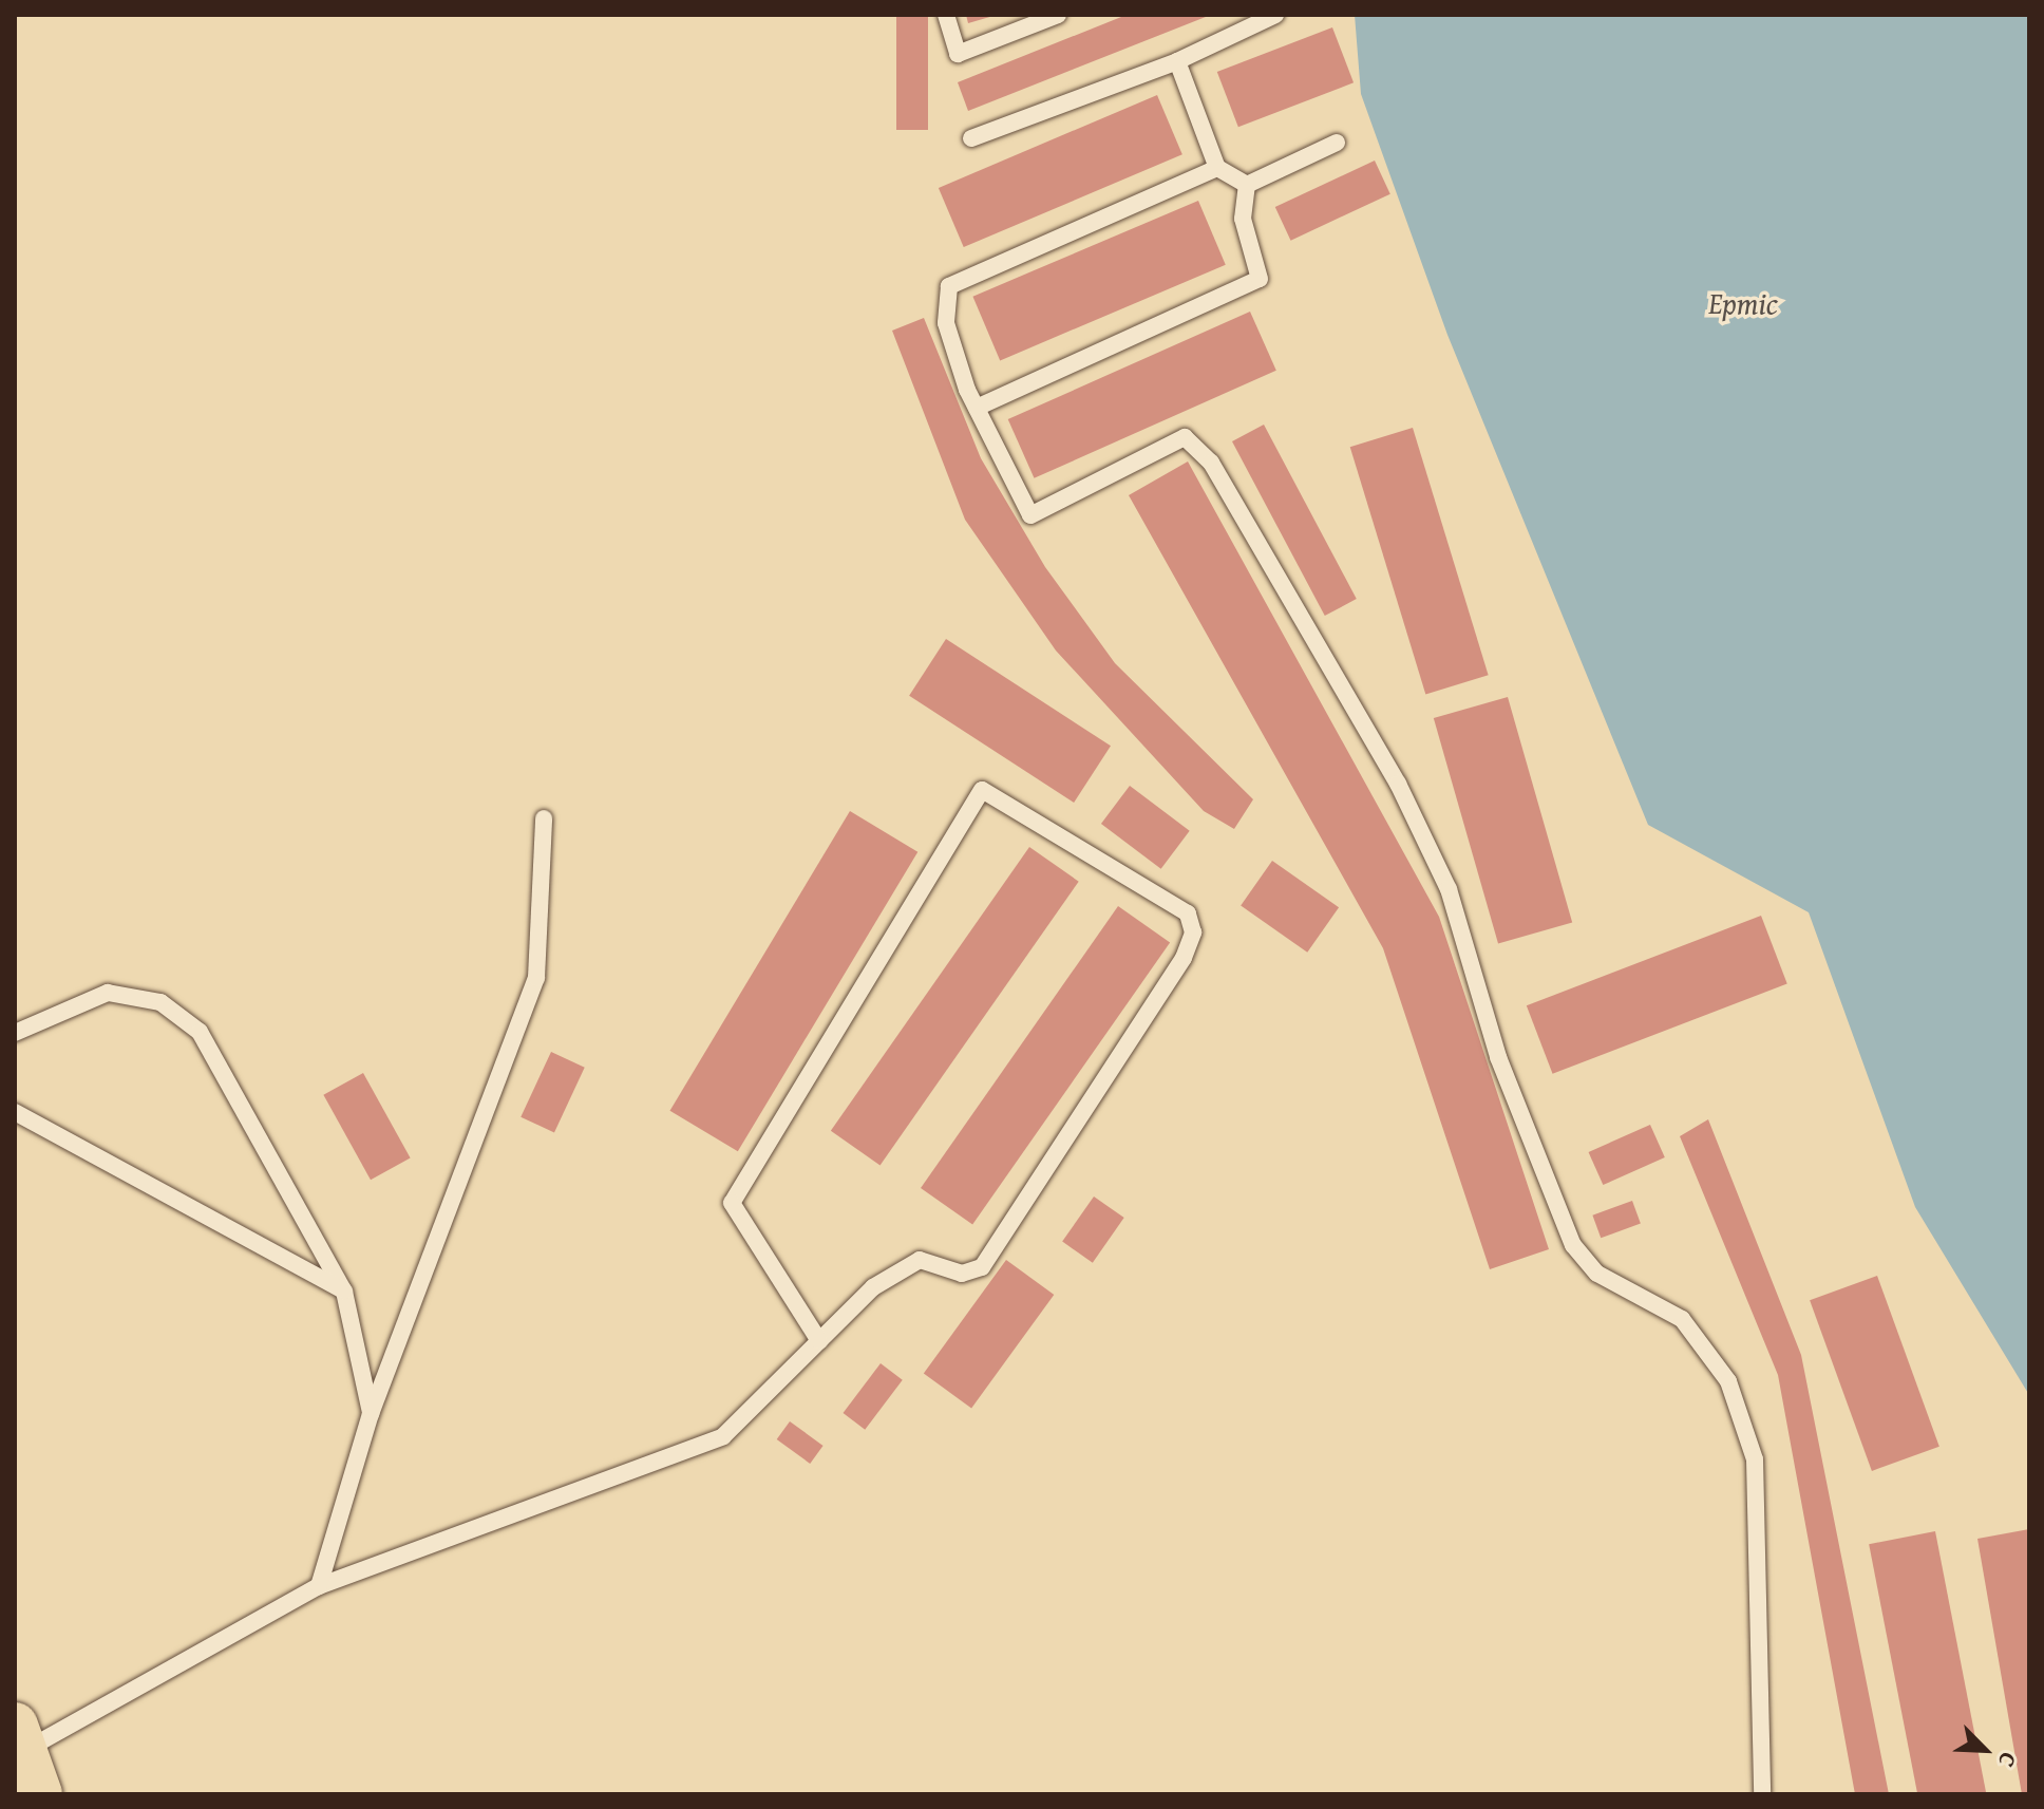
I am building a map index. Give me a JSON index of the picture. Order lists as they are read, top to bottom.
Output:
{
  "water": ["Ертіс"],
  "north": "bottom right"
}
